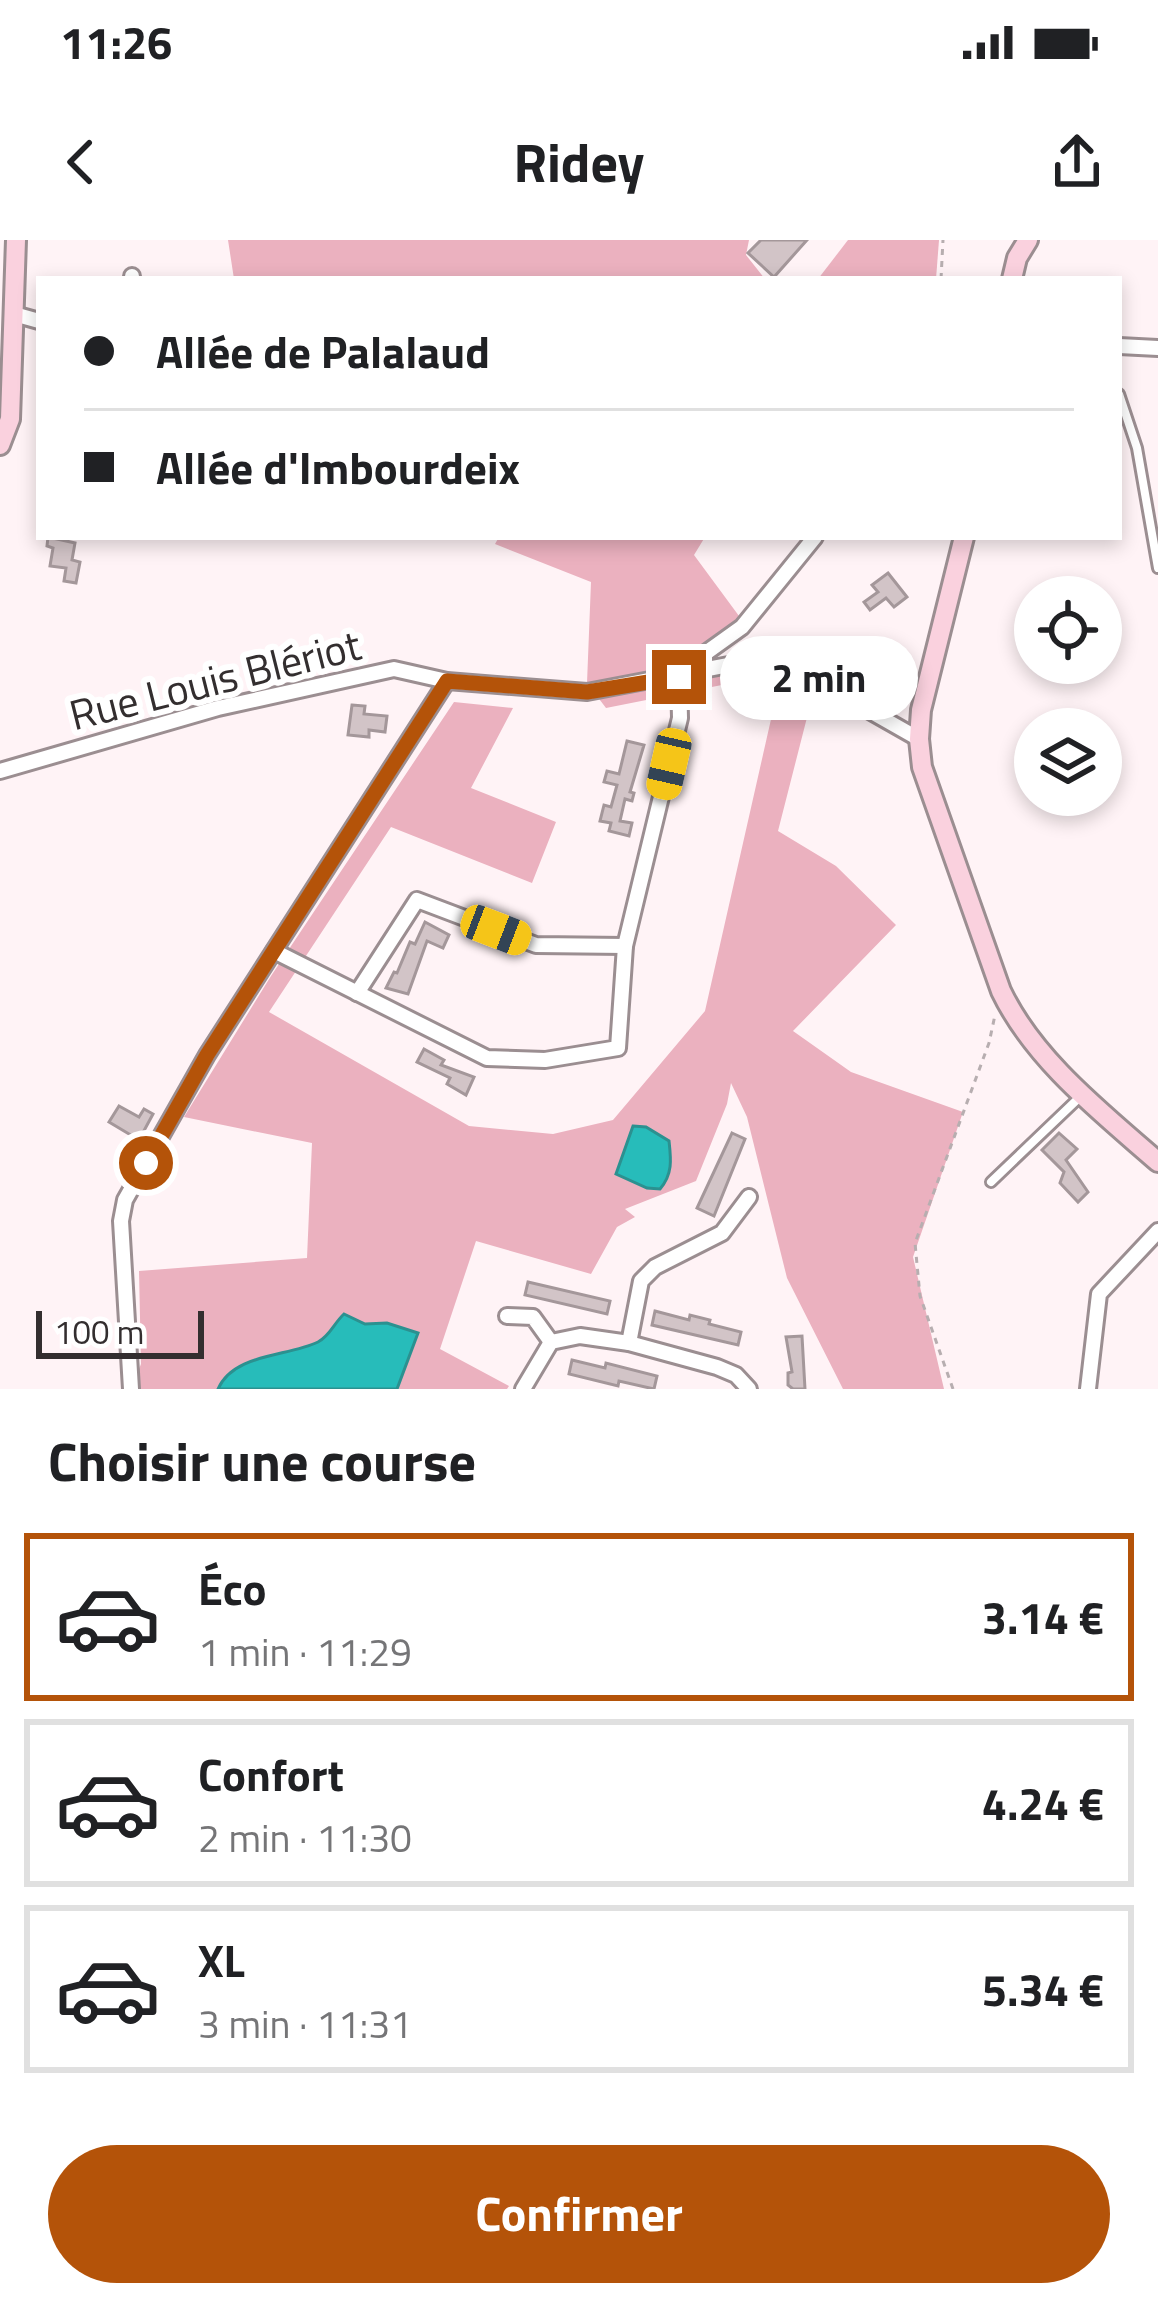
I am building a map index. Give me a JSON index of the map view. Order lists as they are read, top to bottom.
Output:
{
  "streets": {
    "street": ["Rue Louis Blériot"]
  },
  "scale_bar": "100 m",
  "page": {
    "status": "11:26",
    "header": "Ridey",
    "banner": ["Allée de Palalaud", "Allée d'Imbourdeix"],
    "bubble": "2 min",
    "scale": "100 m",
    "heading": "Choisir une course",
    "list": [
      {
        "name": "Éco",
        "note": "1 min · 11:29",
        "value": "3.14 €"
      },
      {
        "name": "Confort",
        "note": "2 min · 11:30",
        "value": "4.24 €"
      },
      {
        "name": "XL",
        "note": "3 min · 11:31",
        "value": "5.34 €"
      }
    ],
    "buttons": "Confirmer"
  }
}
